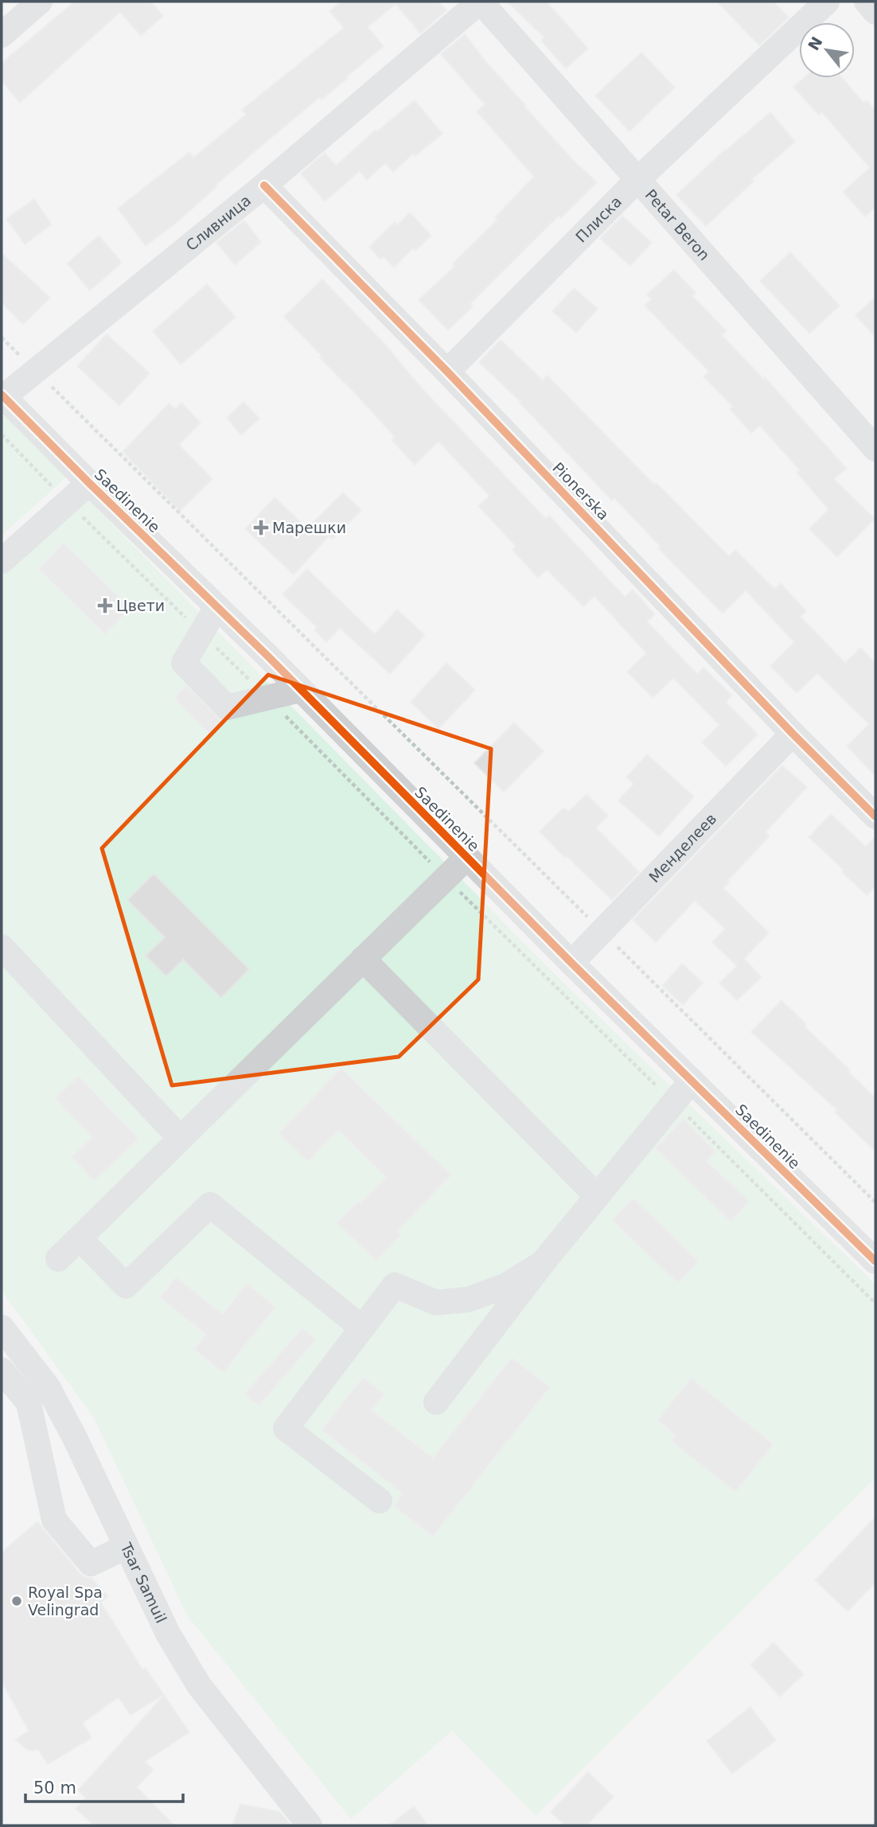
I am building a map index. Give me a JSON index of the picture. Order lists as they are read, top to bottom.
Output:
{
  "streets": {
    "street": [
      "Плиска",
      "Сливница",
      "Petar Beron",
      "Pionerska",
      "Saedinenie",
      "Менделеев",
      "Tsar Samuil"
    ]
  },
  "crossings": [
    ["Плиска", "Petar Beron"],
    ["Плиска", "Pionerska"],
    ["Сливница", "Petar Beron"],
    ["Сливница", "Pionerska"],
    ["Сливница", "Saedinenie"],
    ["Pionerska", "Менделеев"],
    ["Saedinenie", "Менделеев"]
  ],
  "places": {
    "health": ["Марешки", "Цвети"],
    "other": ["Royal Spa Velingrad"]
  },
  "scale_bar": "50 m",
  "north": "top left"
}
